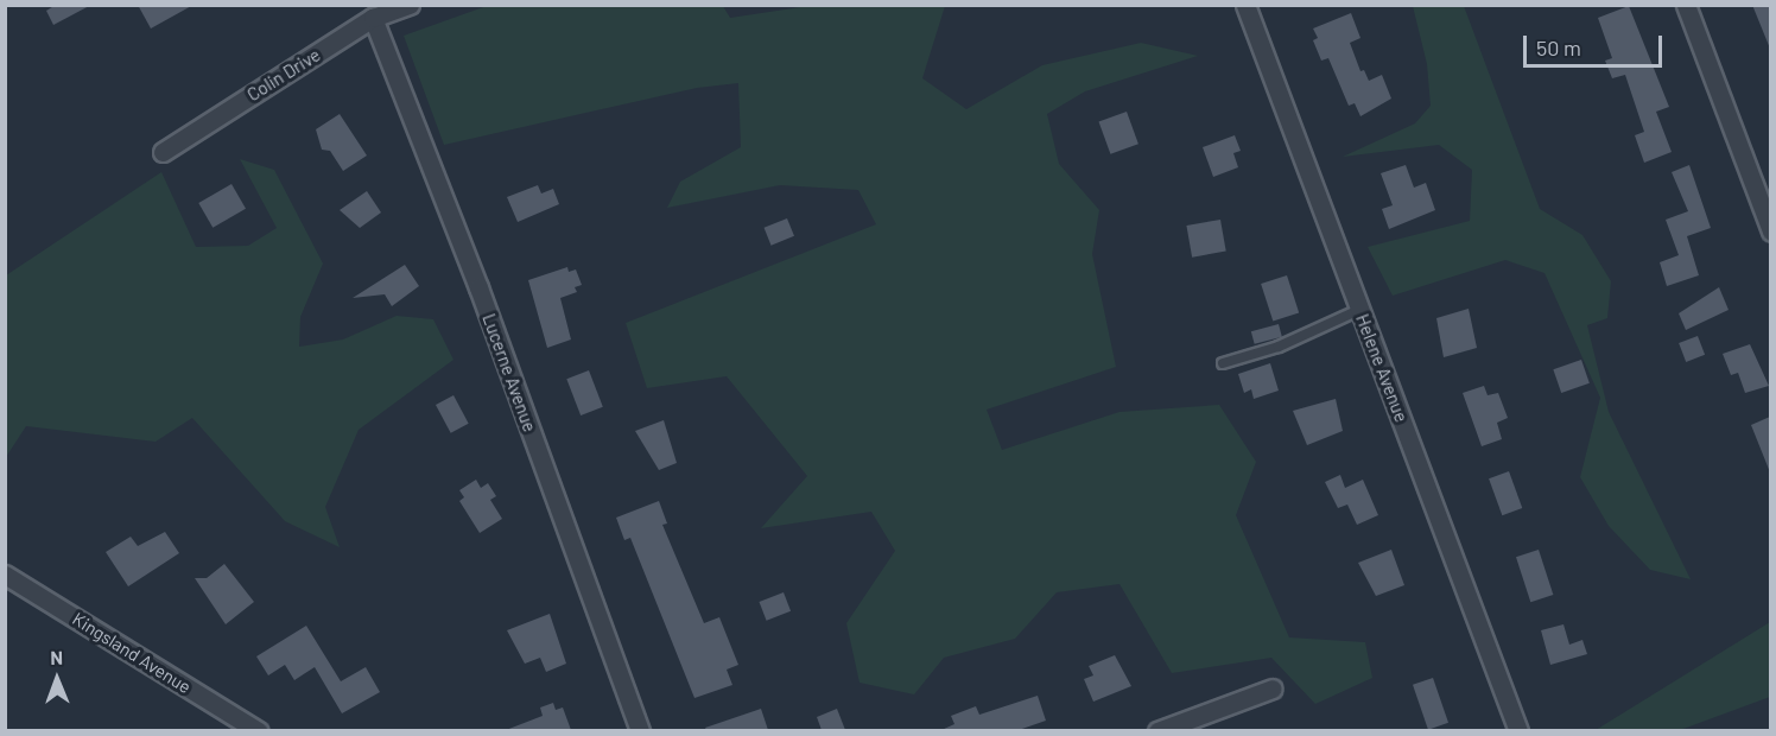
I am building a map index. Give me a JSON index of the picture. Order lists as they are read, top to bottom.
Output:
{
  "streets": {
    "street": [
      "Colin Drive",
      "Helene Avenue",
      "Lucerne Avenue",
      "Kingsland Avenue"
    ]
  },
  "crossings": [
    ["Colin Drive", "Lucerne Avenue"]
  ],
  "scale_bar": "50 m",
  "north": "top"
}
